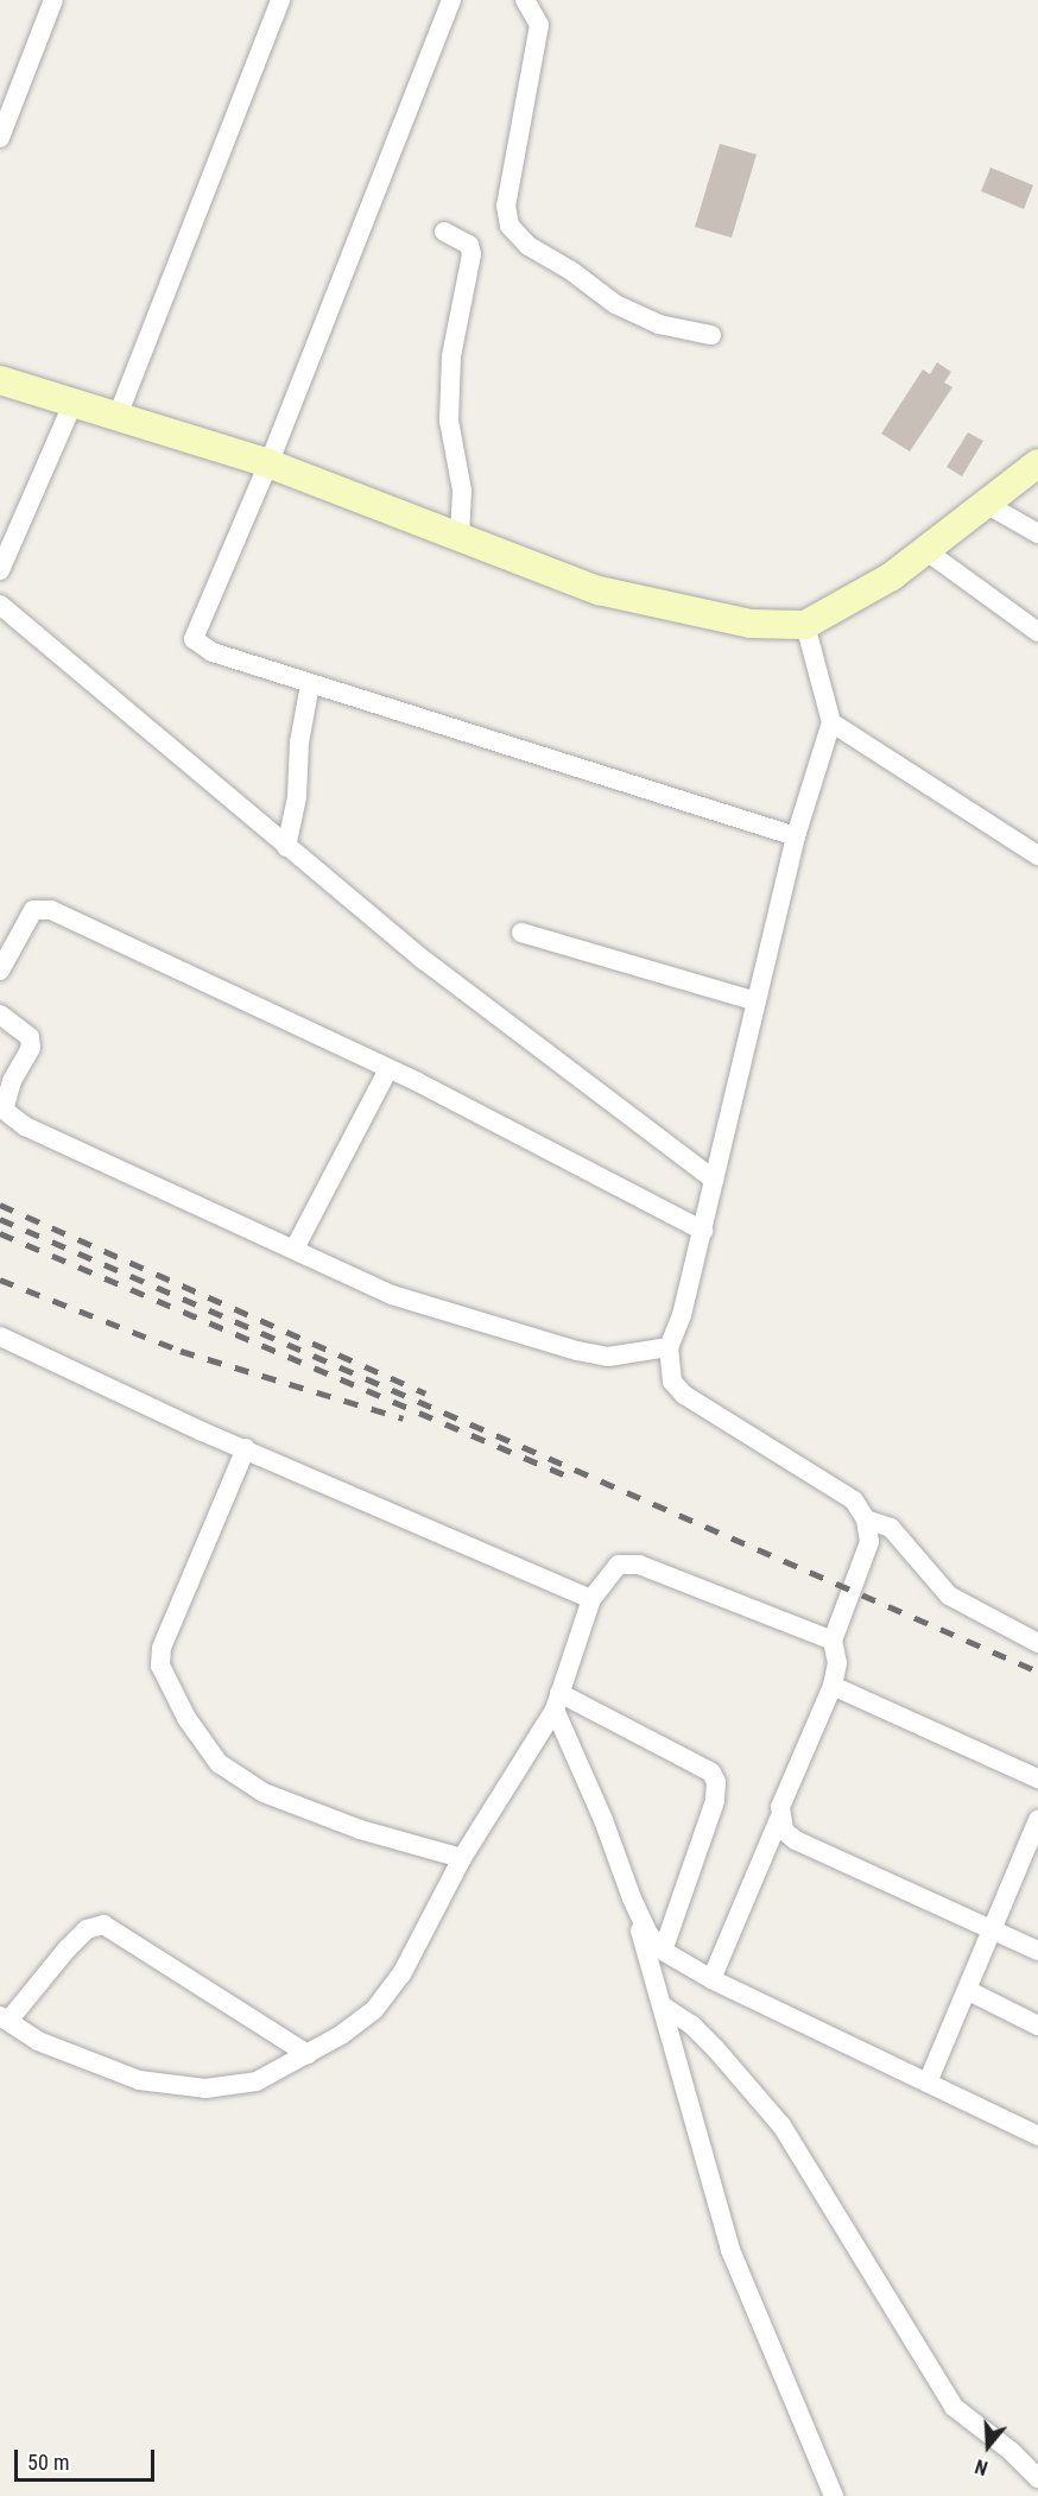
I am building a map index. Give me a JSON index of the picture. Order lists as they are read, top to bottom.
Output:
{
  "scale_bar": "50 m",
  "north": "bottom"
}
